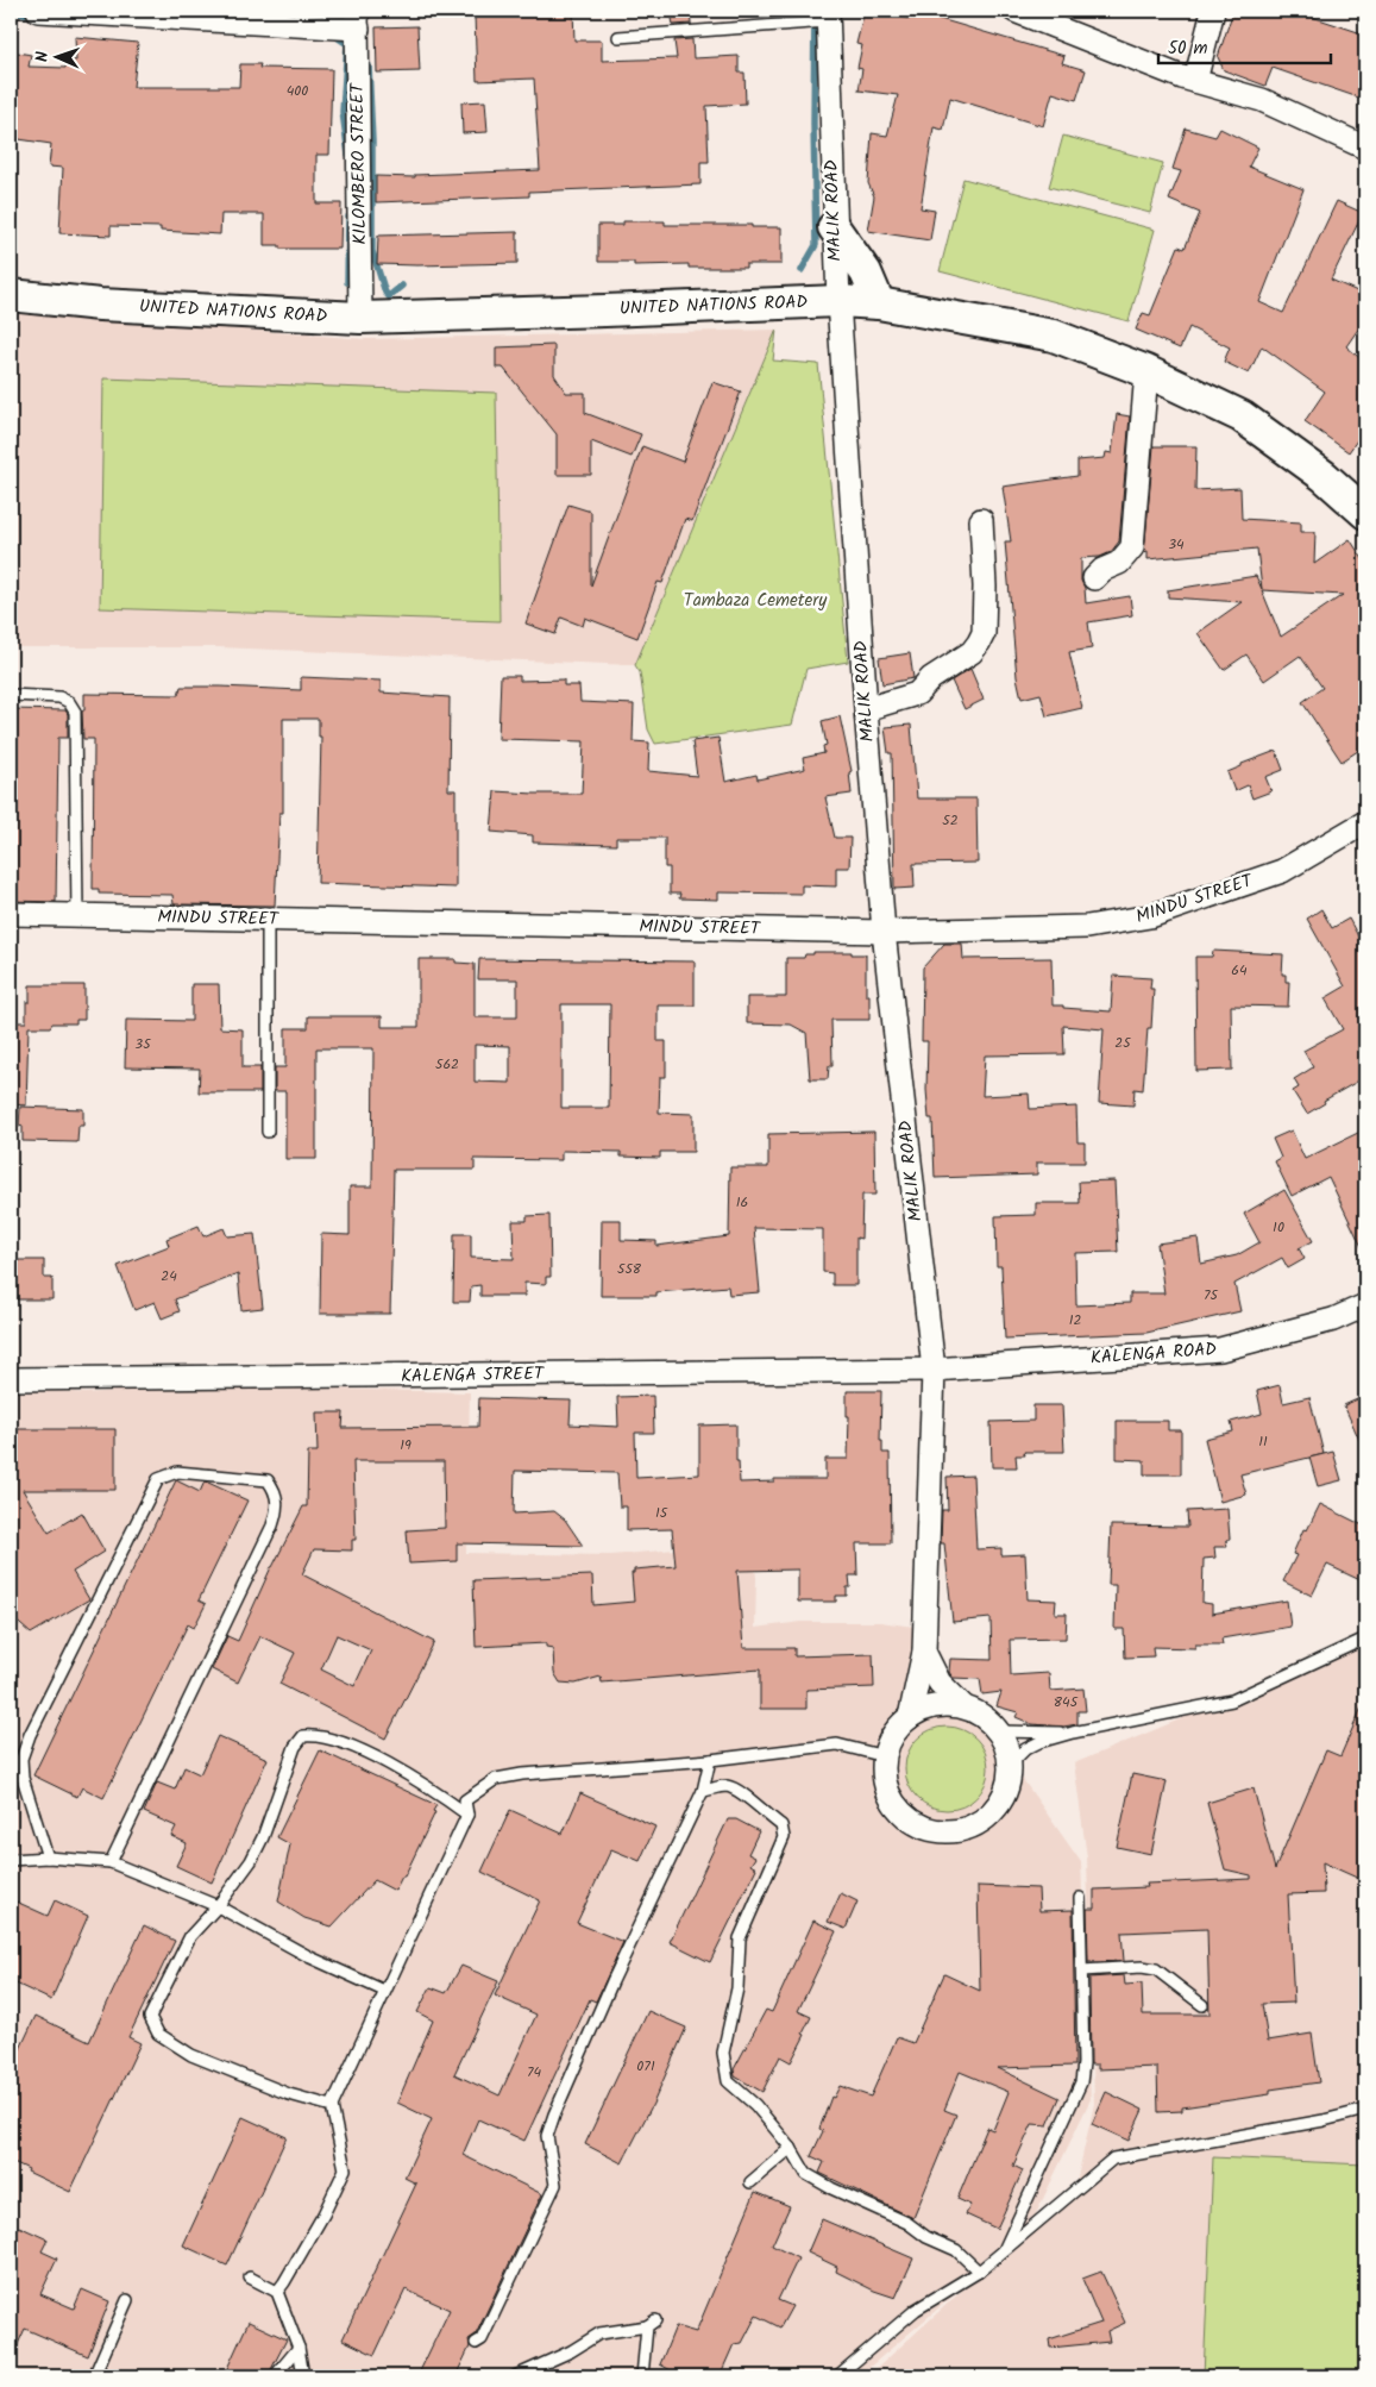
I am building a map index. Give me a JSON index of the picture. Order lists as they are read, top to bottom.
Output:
{
  "streets": {
    "street": [
      "KILOMBERO STREET",
      "MALIK ROAD",
      "UNITED NATIONS ROAD",
      "MINDU STREET",
      "KALENGA ROAD",
      "KALENGA STREET"
    ]
  },
  "crossings": [
    ["KILOMBERO STREET", "UNITED NATIONS ROAD"],
    ["MALIK ROAD", "UNITED NATIONS ROAD"],
    ["MALIK ROAD", "MINDU STREET"],
    ["MALIK ROAD", "KALENGA ROAD"],
    ["MALIK ROAD", "KALENGA STREET"],
    ["KALENGA ROAD", "KALENGA STREET"]
  ],
  "parks": ["Tambaza Cemetery"],
  "house_numbers": [
    "400",
    "34",
    "52",
    "64",
    "25",
    "35",
    "562",
    "16",
    "10",
    "558",
    "24",
    "75",
    "12",
    "11",
    "19",
    "15",
    "845",
    "071",
    "74"
  ],
  "scale_bar": "50 m",
  "north": "left"
}
